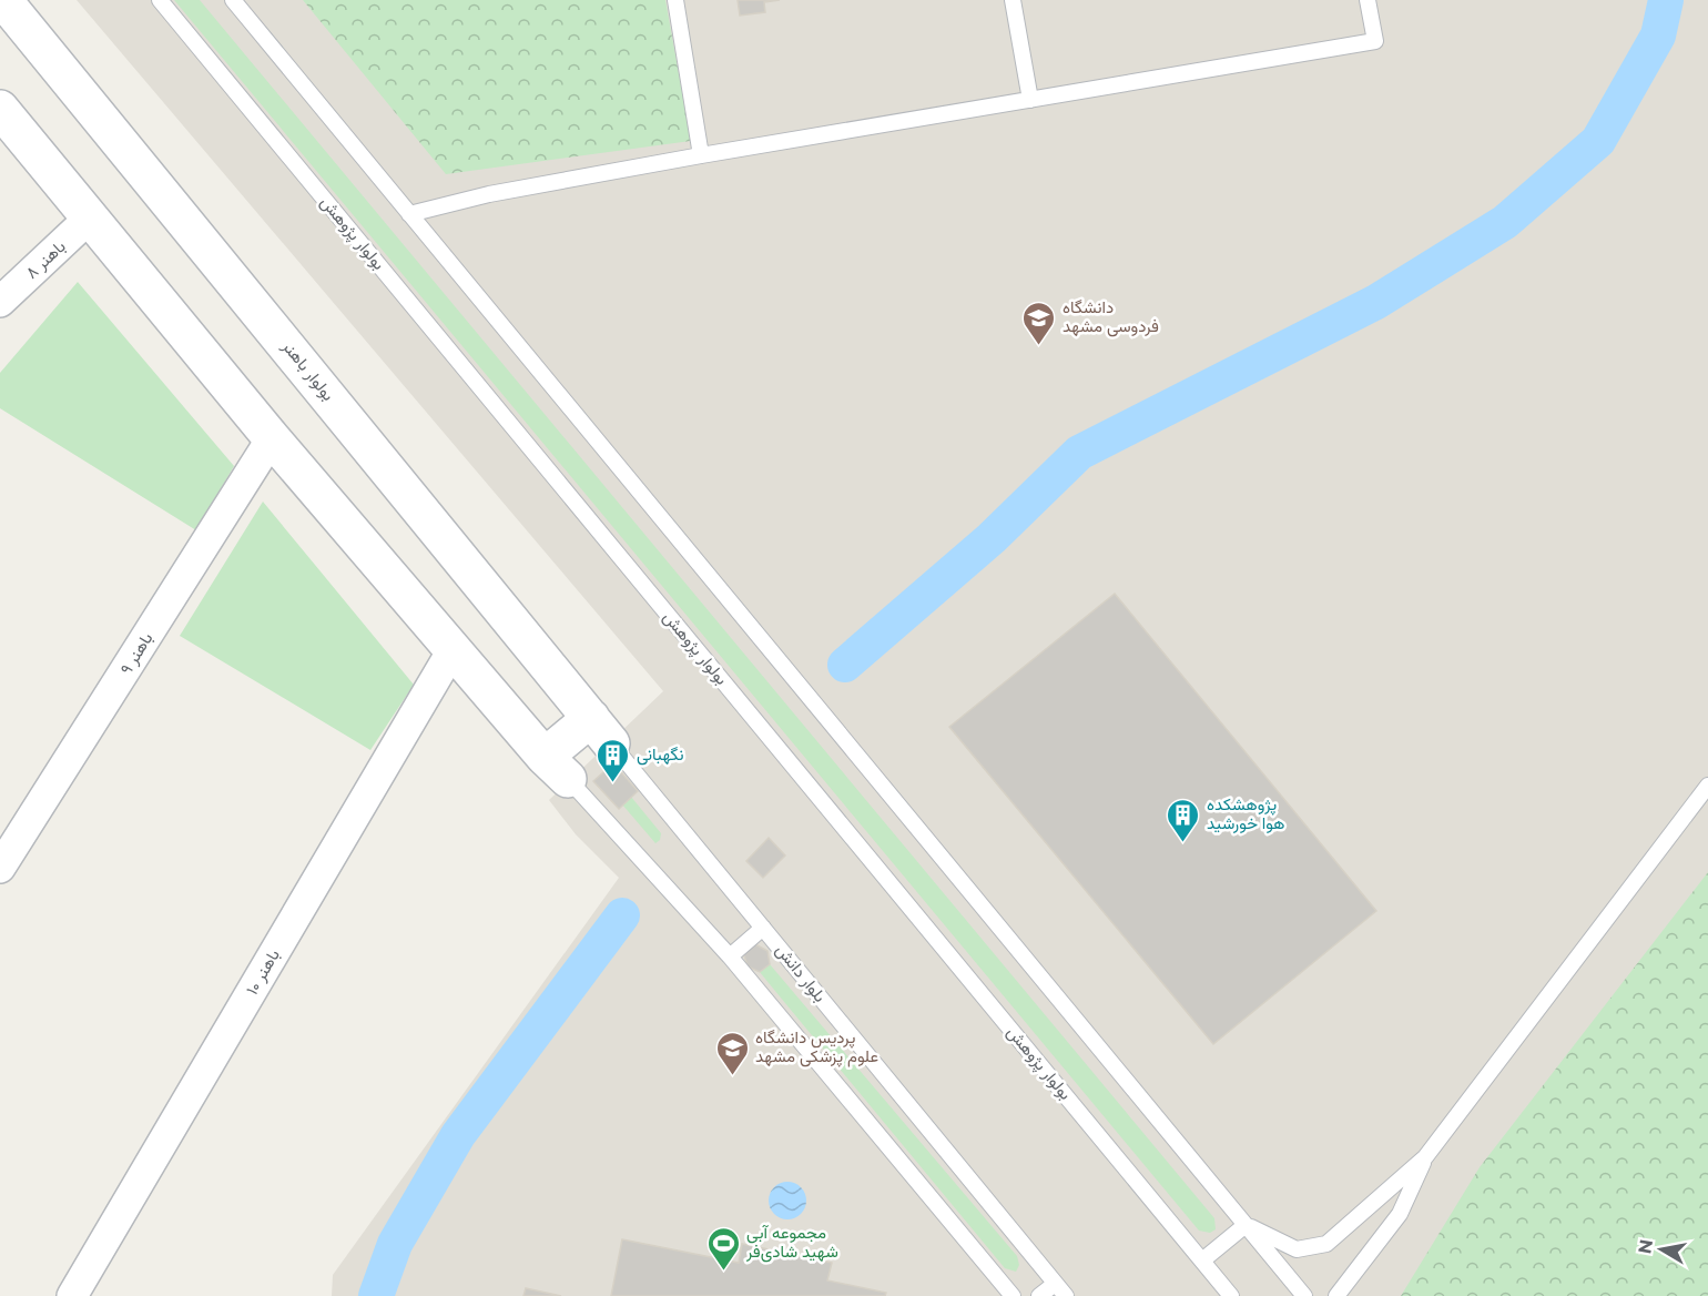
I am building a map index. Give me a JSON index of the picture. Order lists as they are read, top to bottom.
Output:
{
  "streets": {
    "street": [
      "باهنر ۸",
      "بولوار باهنر",
      "باهنر ۹",
      "باهنر ۱۰"
    ],
    "lane": ["بولوار پژوهش", "بلوار دانش"]
  },
  "crossings": [
    ["بولوار باهنر", "بلوار دانش"]
  ],
  "places": {
    "school or university": ["دانشگاه فردوسی مشهد", "پردیس دانشگاه علوم پزشکی مشهد"],
    "building": ["نگهبانی", "پژوهشکده هوا خورشید"],
    "sports": ["مجموعه آبی شهید شادی‌فر"]
  },
  "north": "left"
}
